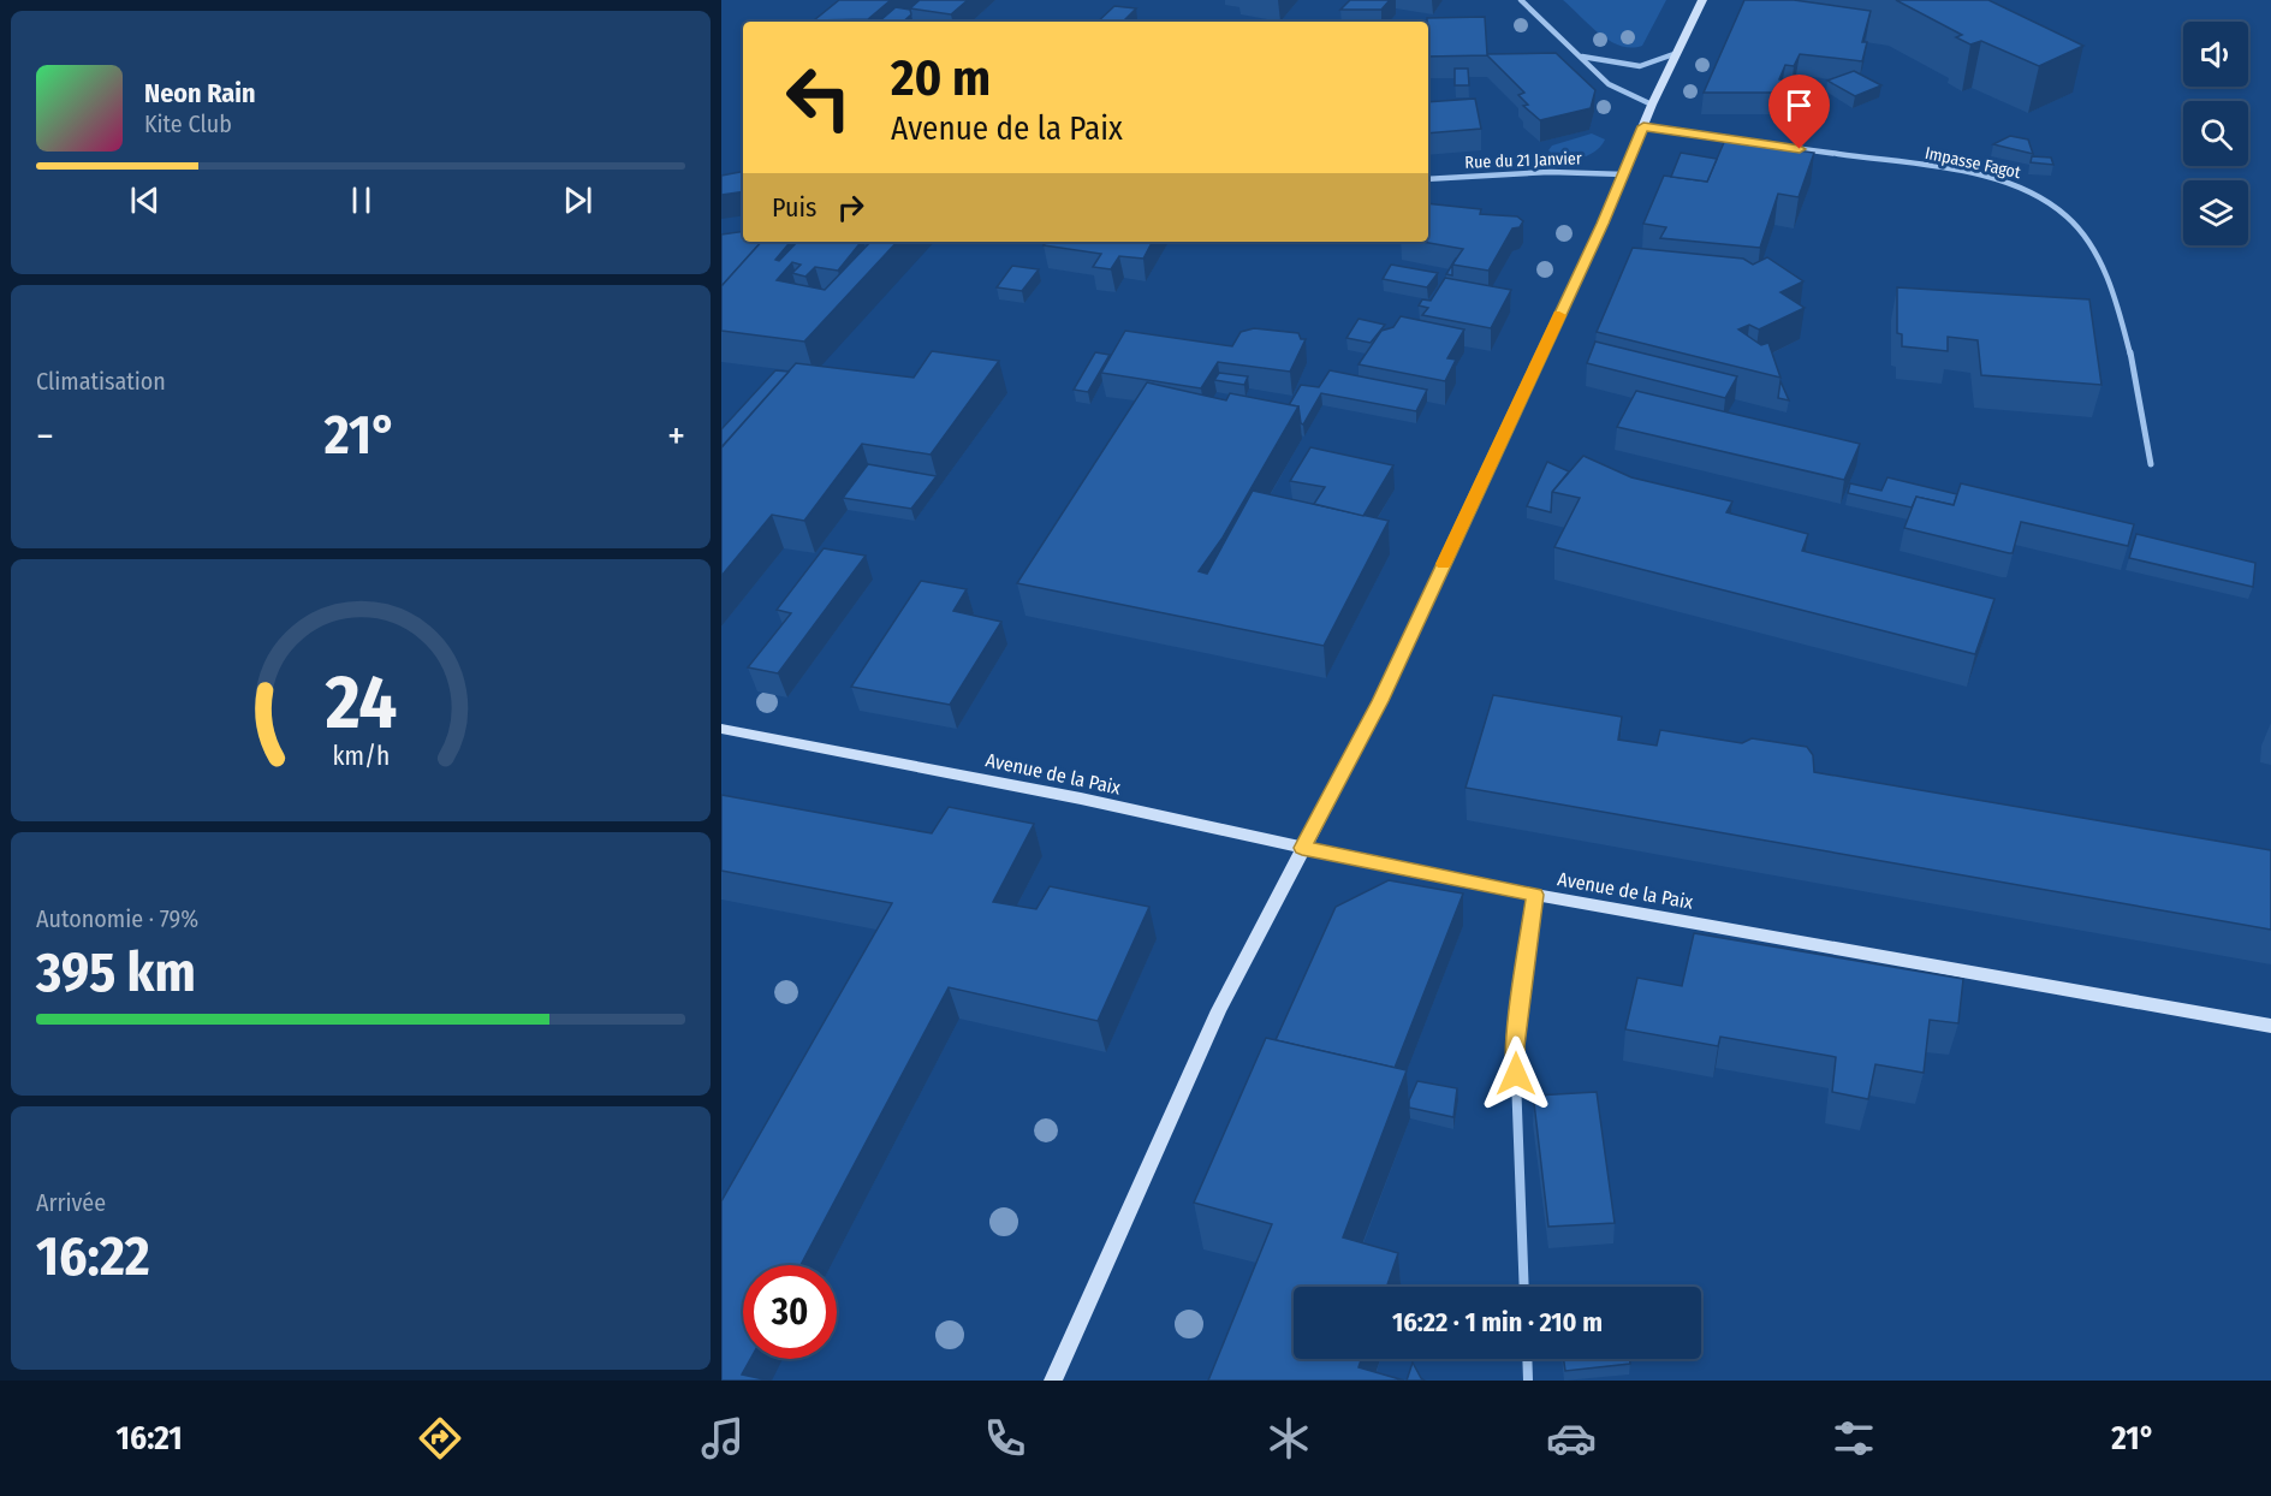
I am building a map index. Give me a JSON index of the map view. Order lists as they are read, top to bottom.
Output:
{
  "streets": {
    "main road": ["Avenue de la Paix"],
    "street": ["Rue du 21 Janvier", "Impasse Fagot"]
  },
  "page": {
    "turn": ["20 m", "Avenue de la Paix"],
    "song": ["Neon Rain", "Kite Club"],
    "then": "Puis",
    "tile": [
      "Climatisation",
      ["Autonomie · 79%", "395 km"],
      ["Arrivée", "16:22"]
    ],
    "heat": ["−", "21°", "+"],
    "limit": "30",
    "trip": "16:22 · 1 min · 210 m",
    "tabs": ["16:21", "21°"],
    "gauge": ["24", "km/h"]
  }
}
